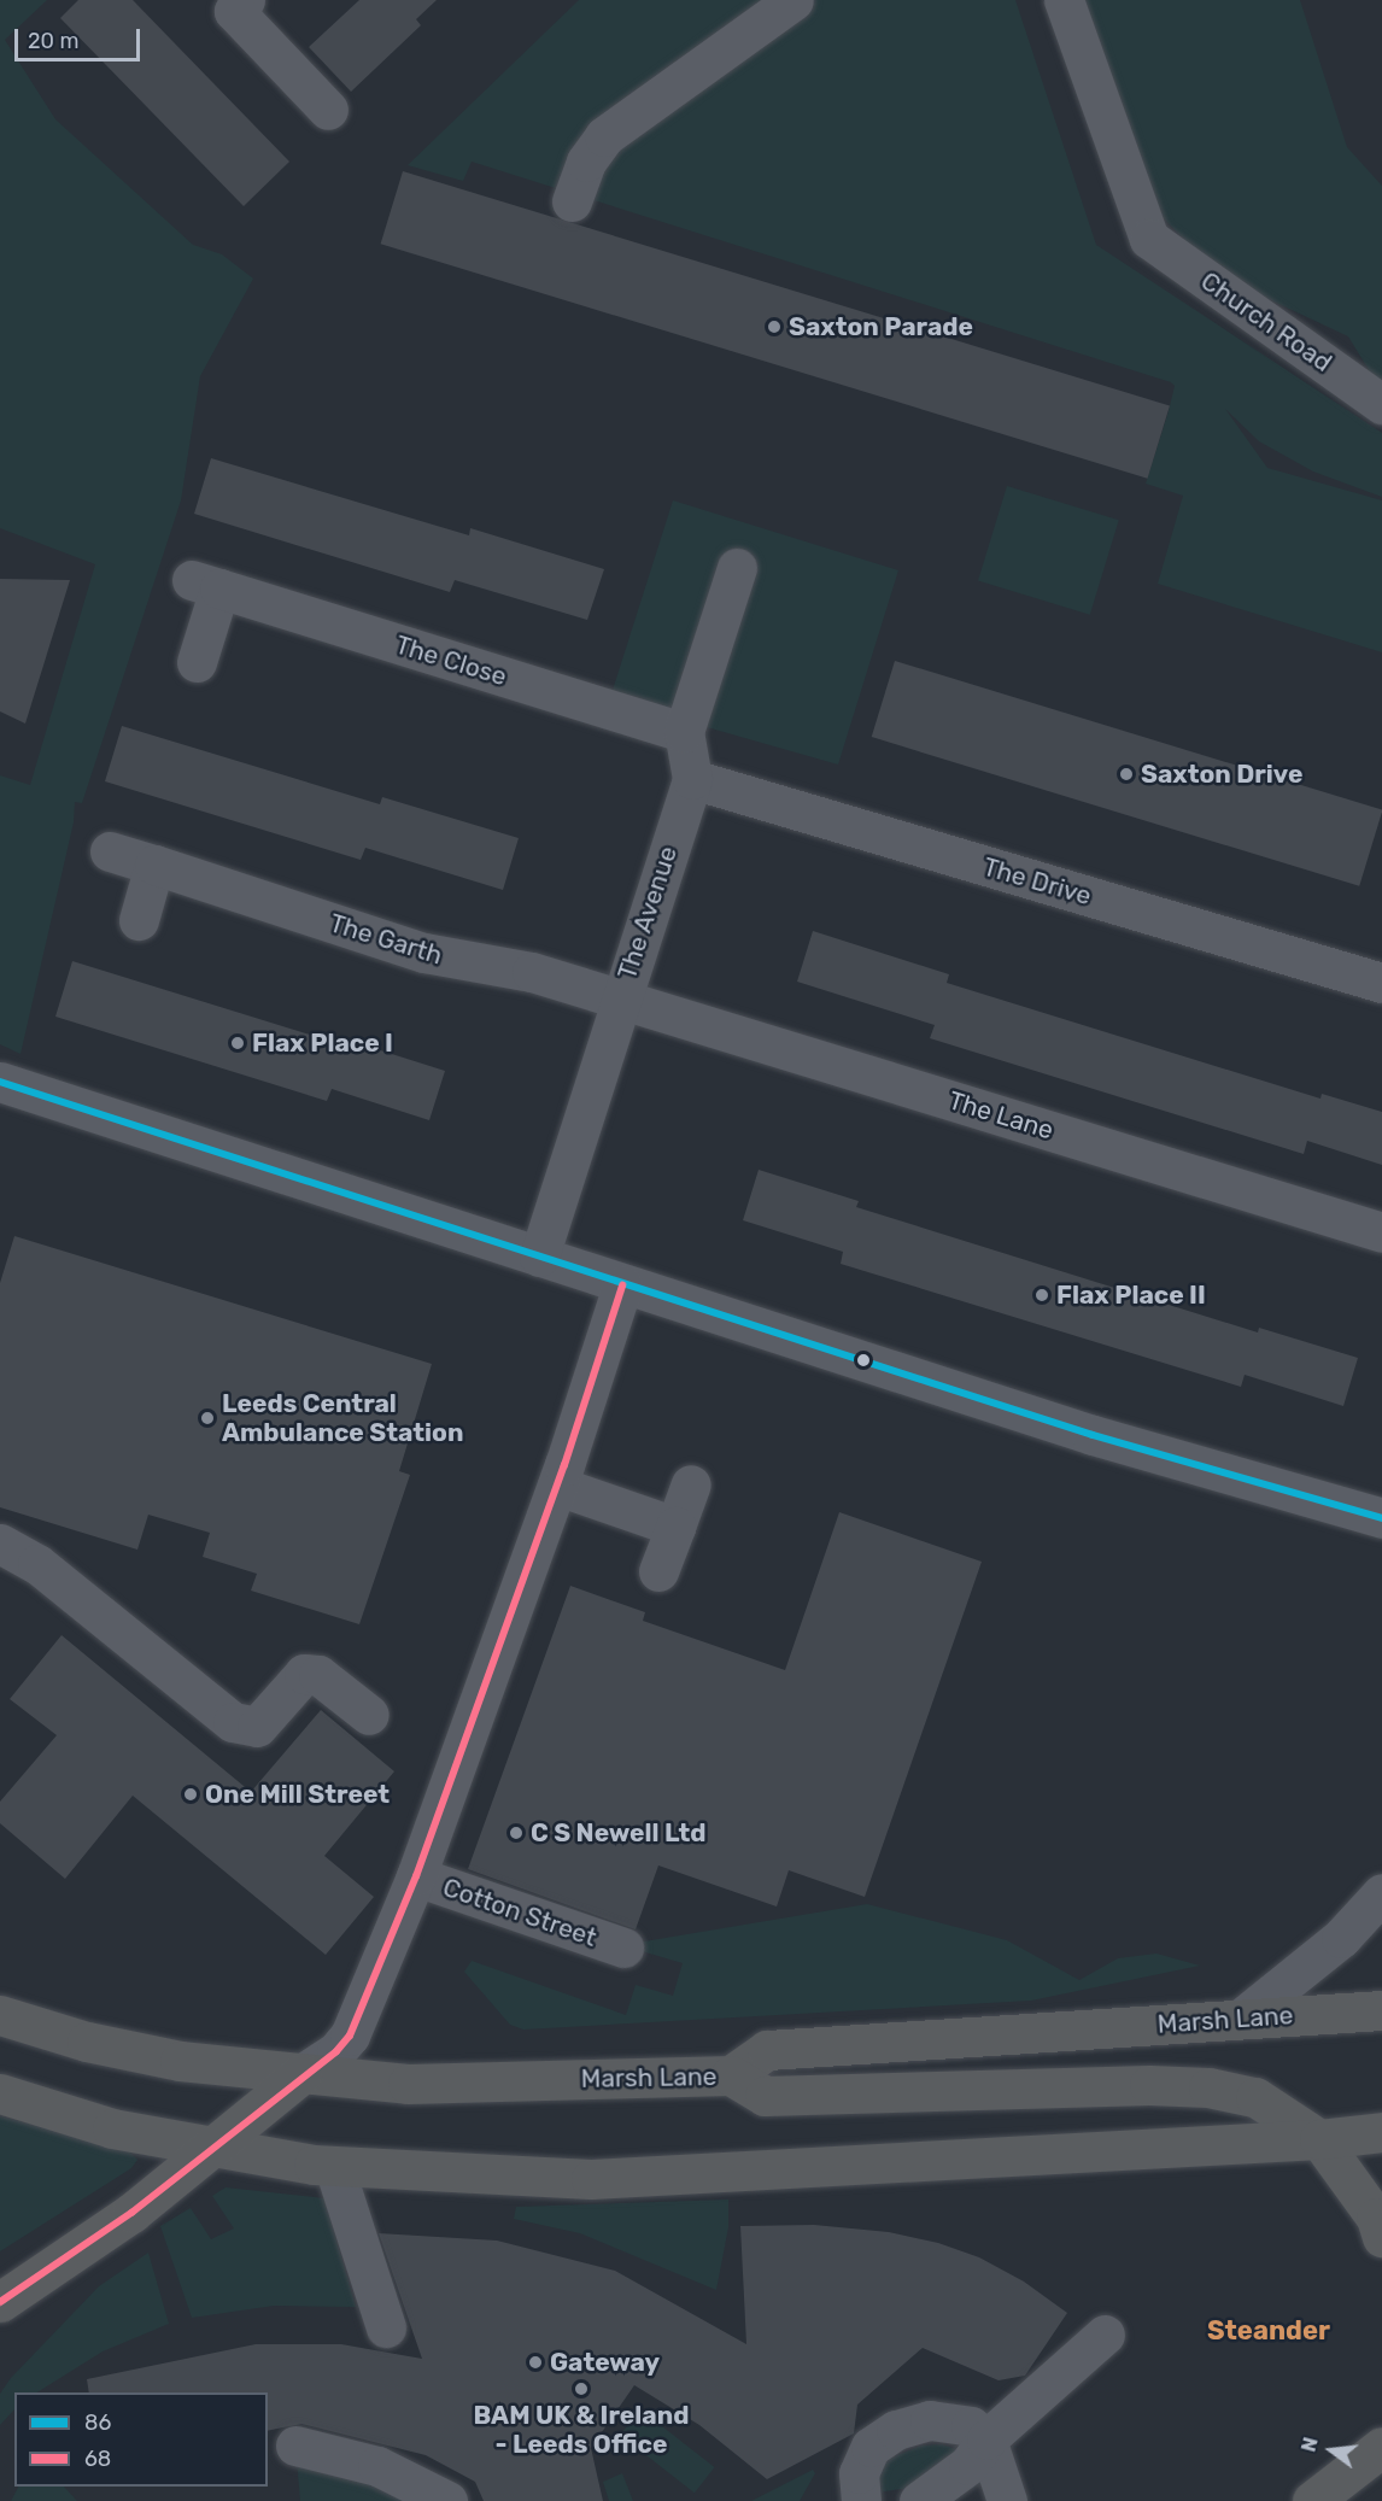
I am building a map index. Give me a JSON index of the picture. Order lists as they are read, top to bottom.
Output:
{
  "streets": {
    "highway": ["Marsh Lane"],
    "street": [
      "Church Road",
      "The Close",
      "The Drive",
      "The Avenue",
      "The Garth",
      "The Lane",
      "Cotton Street"
    ]
  },
  "crossings": [
    ["The Close", "The Avenue"],
    ["The Drive", "The Avenue"],
    ["The Avenue", "The Garth"],
    ["The Avenue", "The Lane"],
    ["The Garth", "The Lane"]
  ],
  "districts": ["Steander"],
  "places": [
    "Saxton Parade",
    "Saxton Drive",
    "Flax Place I",
    "Flax Place II",
    "Leeds Central Ambulance Station",
    "One Mill Street",
    "C S Newell Ltd",
    "Gateway",
    "BAM UK & Ireland - Leeds Office"
  ],
  "lines": ["transit line 86", "transit line 68"],
  "legend": ["86", "68"],
  "scale_bar": "20 m",
  "north": "left"
}
